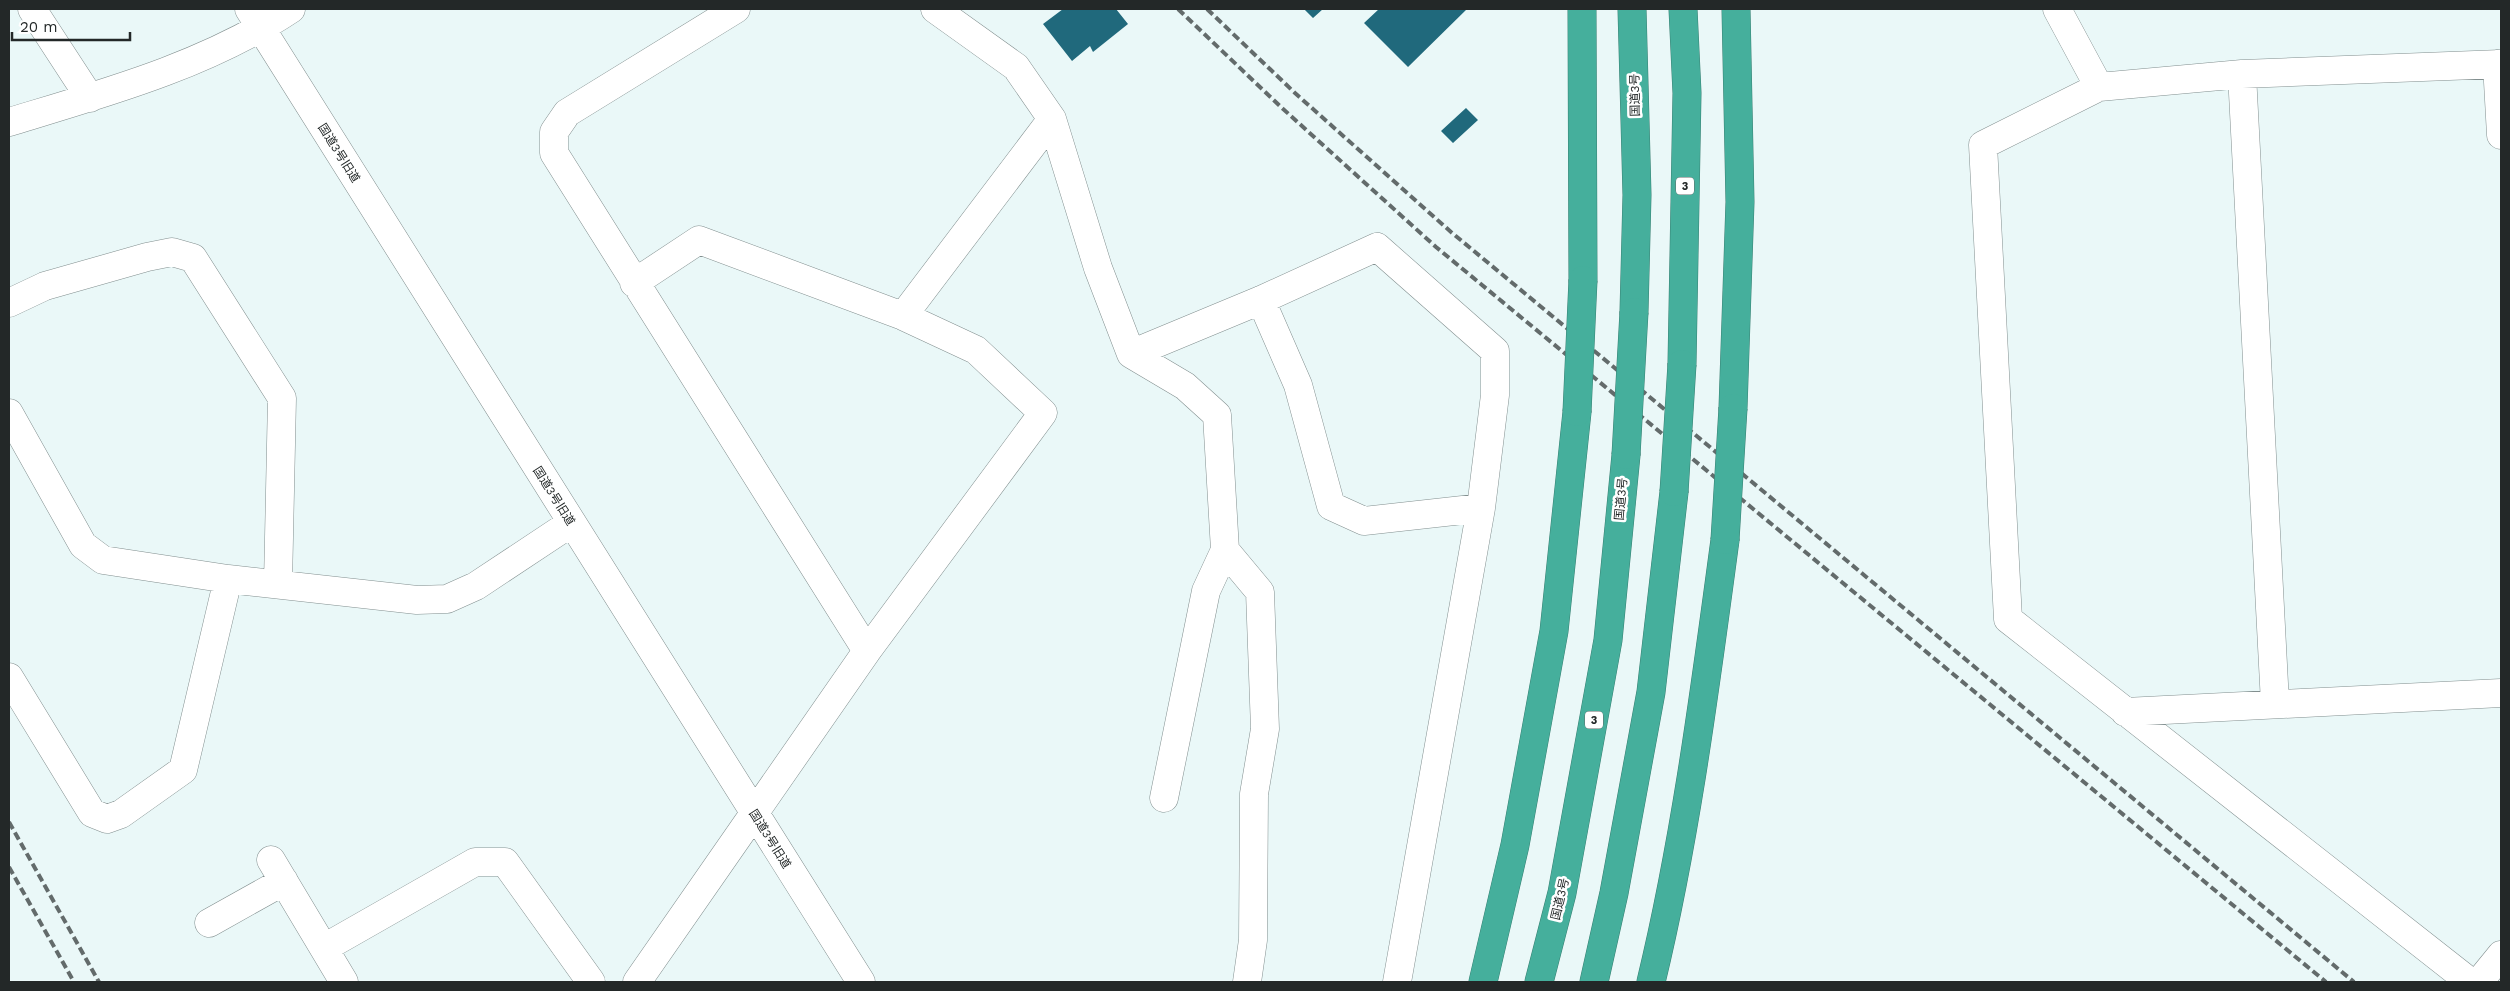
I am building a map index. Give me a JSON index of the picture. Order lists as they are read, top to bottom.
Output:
{
  "streets": {
    "highway": ["国道3号", "3"],
    "street": ["国道3号旧道"]
  },
  "scale_bar": "20 m"
}
